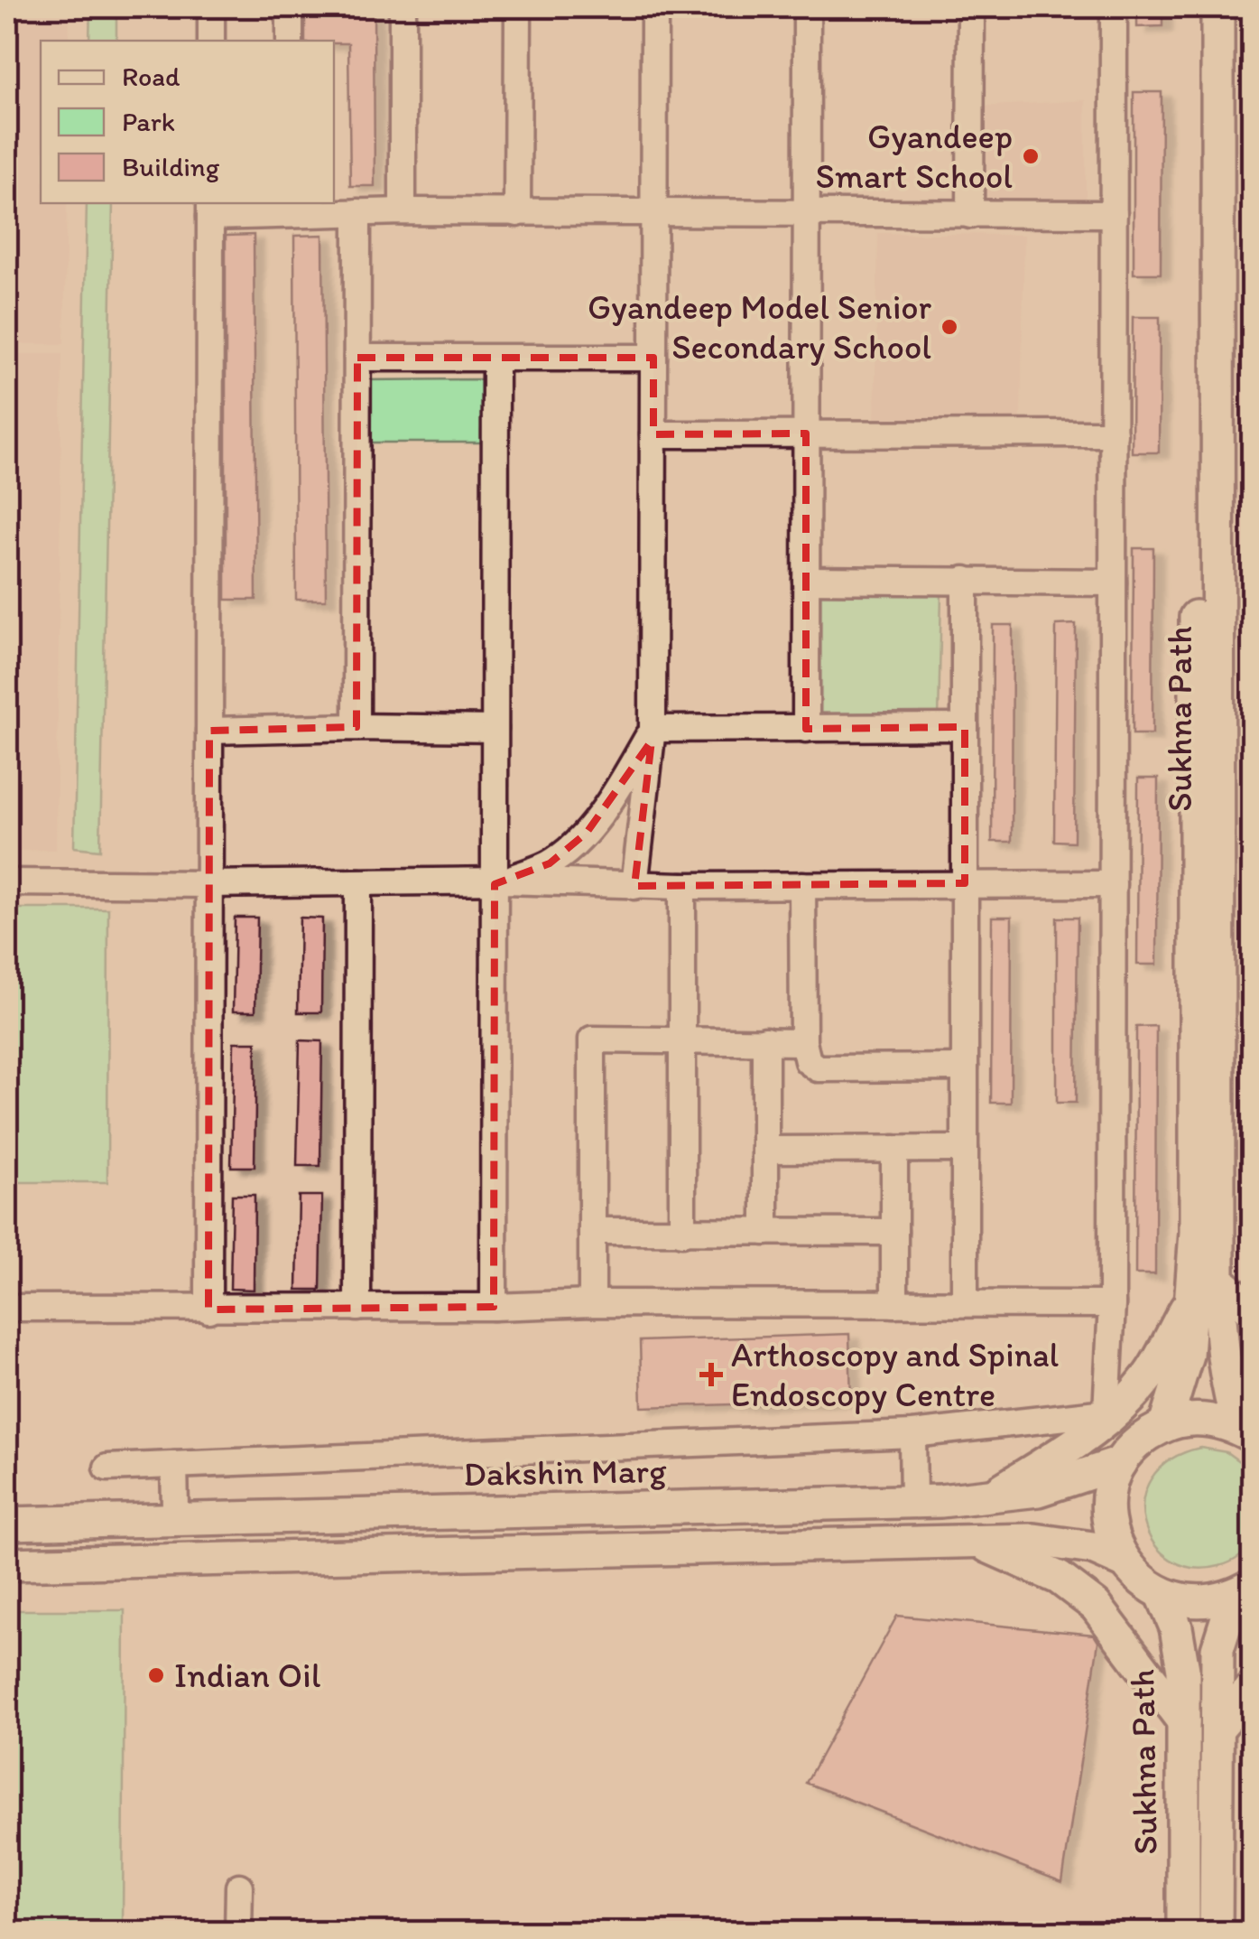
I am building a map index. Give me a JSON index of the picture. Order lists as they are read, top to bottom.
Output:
{
  "streets": {
    "main road": ["Sukhna Path", "Dakshin Marg"]
  },
  "places": {
    "other": ["Gyandeep Smart School", "Gyandeep Model Senior Secondary School", "Indian Oil"],
    "health": ["Arthoscopy and Spinal Endoscopy Centre"]
  },
  "legend": ["Road", "Park", "Building"]
}
